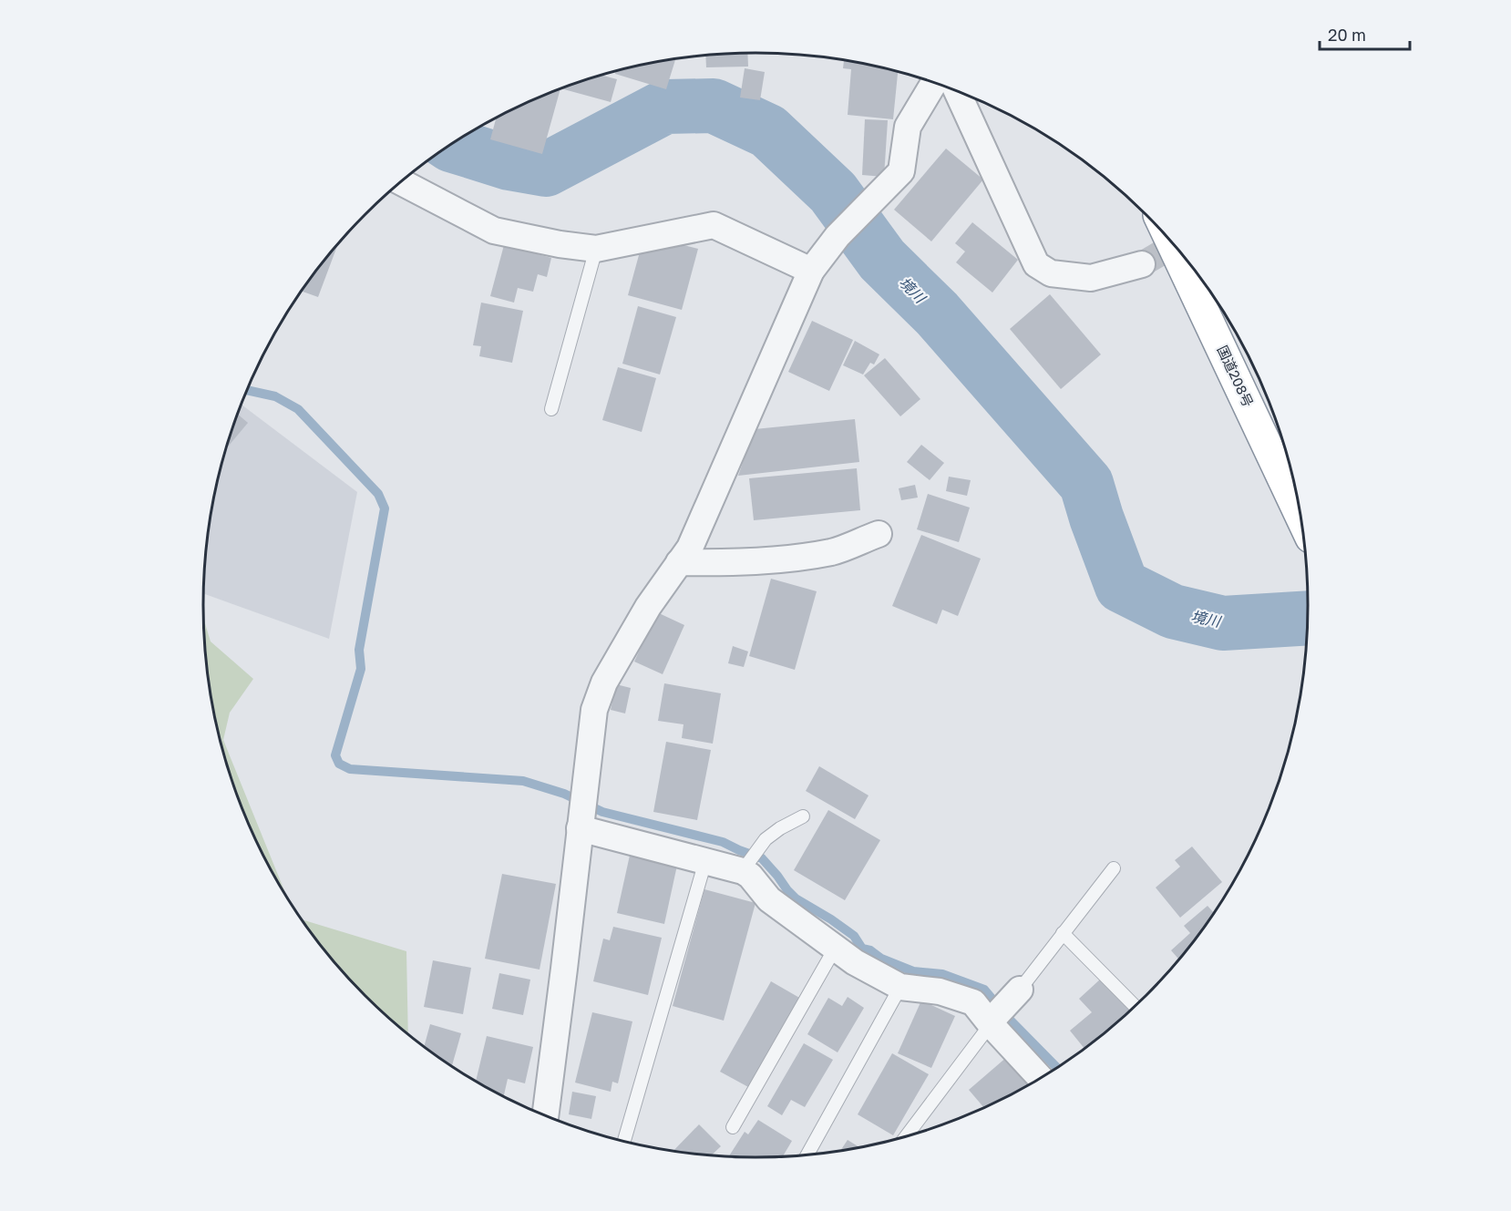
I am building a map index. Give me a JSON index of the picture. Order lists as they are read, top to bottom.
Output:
{
  "streets": {
    "highway": ["国道208号"]
  },
  "water": ["境川"],
  "scale_bar": "20 m"
}
